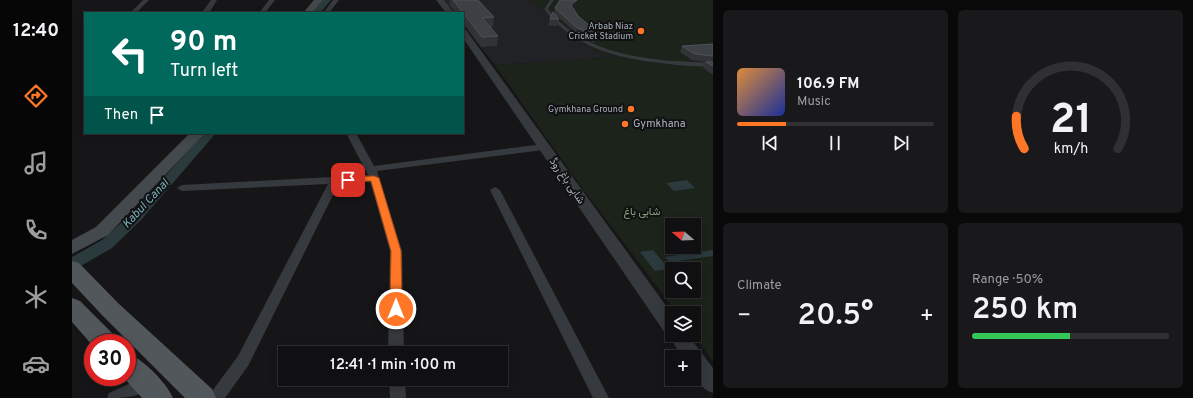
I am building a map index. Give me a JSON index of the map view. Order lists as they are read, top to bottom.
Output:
{
  "streets": {
    "street": ["شاہی باغ روڈ"]
  },
  "water": ["Kabul Canal"],
  "parks": ["شاہی باغ"],
  "places": ["Arbab Niaz Cricket Stadium", "Gymkhana Ground", "Gymkhana"],
  "north": "left",
  "page": {
    "tabs": "12:40",
    "turn": ["90 m", "Turn left"],
    "song": ["106.9 FM", "Music"],
    "then": "Then",
    "map_buttons": "+",
    "tile": [
      "Climate",
      ["Range · 50%", "250 km"]
    ],
    "heat": ["−", "20.5°", "+"],
    "limit": "30",
    "trip": "12:41 · 1 min · 100 m",
    "gauge": ["21", "km/h"]
  }
}
